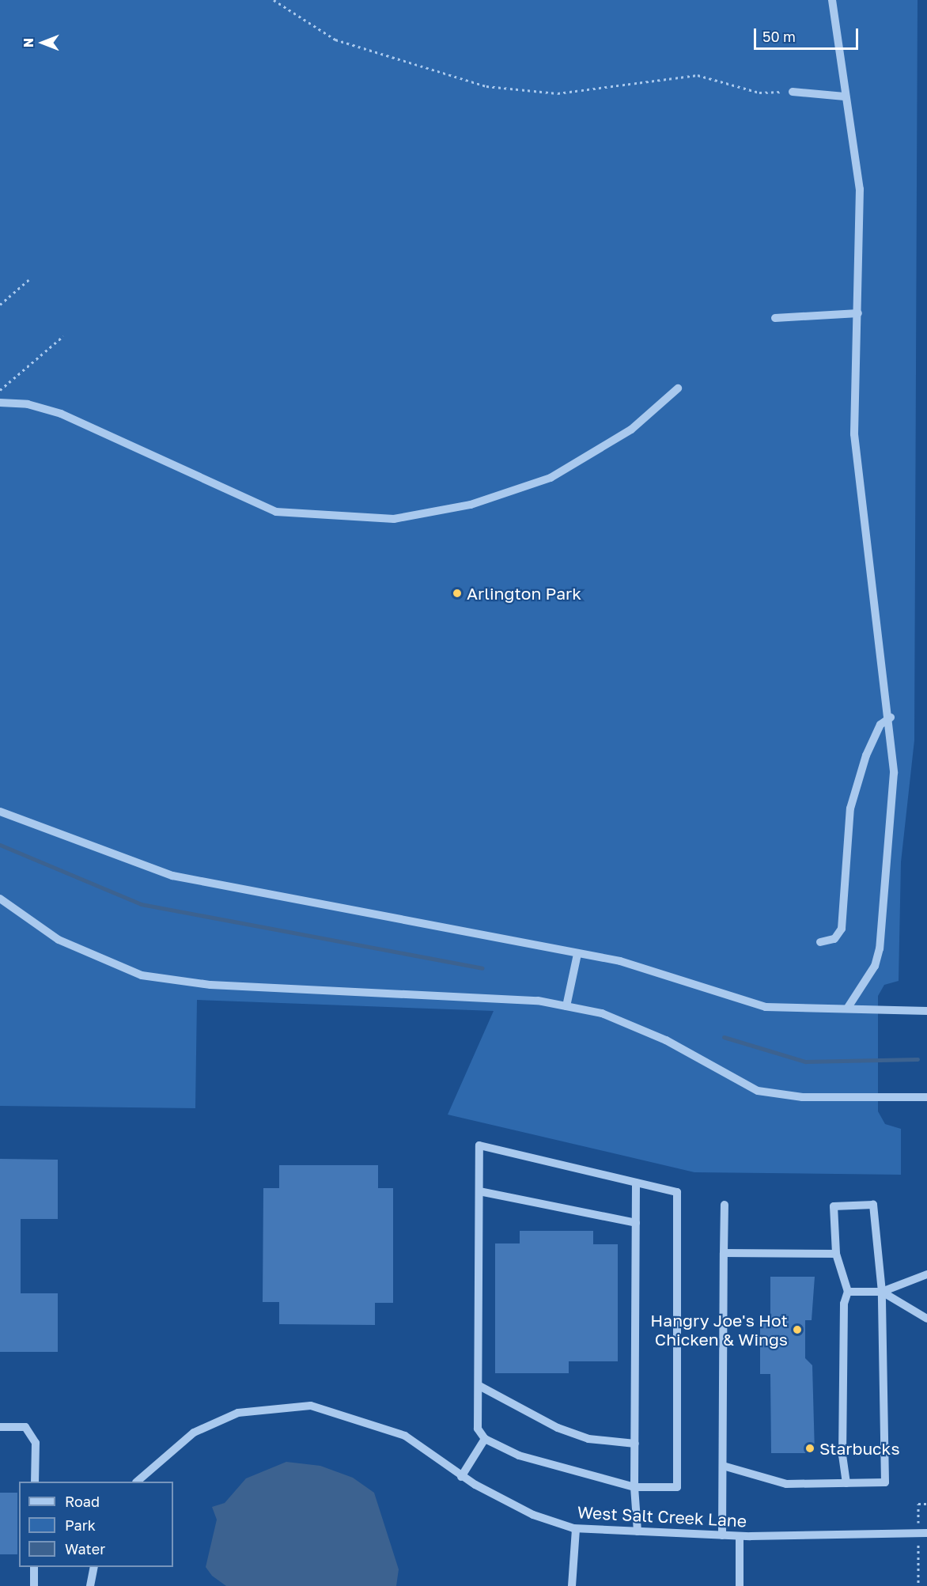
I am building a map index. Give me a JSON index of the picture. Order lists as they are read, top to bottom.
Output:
{
  "streets": {
    "street": ["West Salt Creek Lane"]
  },
  "places": ["Arlington Park", "Hangry Joe's Hot Chicken & Wings", "Starbucks"],
  "legend": ["Road", "Park", "Water"],
  "scale_bar": "50 m",
  "north": "left"
}
